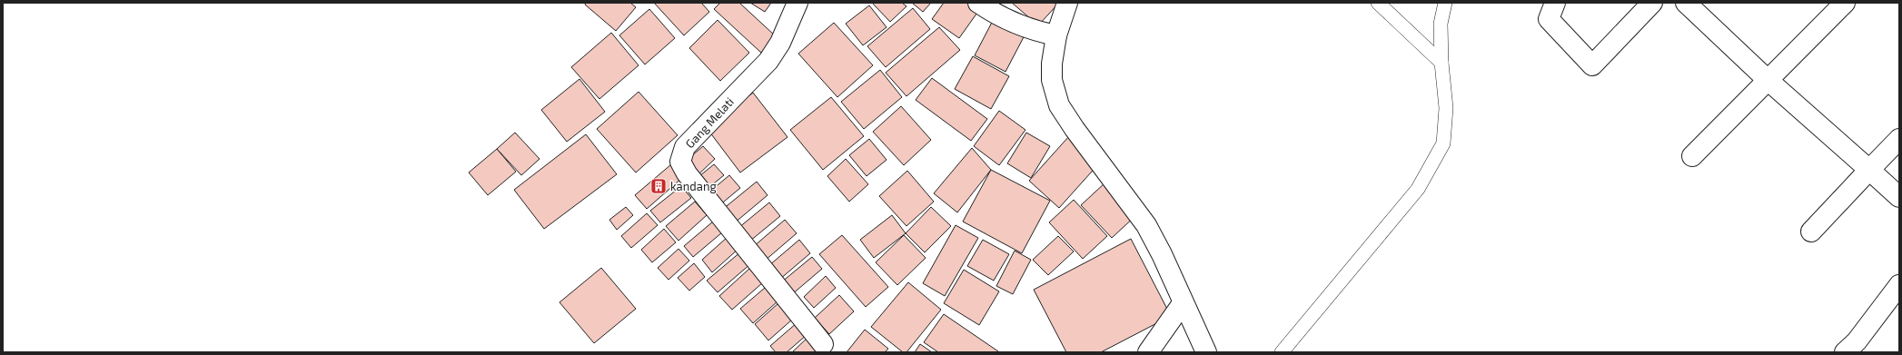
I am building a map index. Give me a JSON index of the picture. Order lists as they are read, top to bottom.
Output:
{
  "streets": {
    "street": ["Gang Melati"]
  },
  "places": {
    "building": ["kandang"]
  }
}
